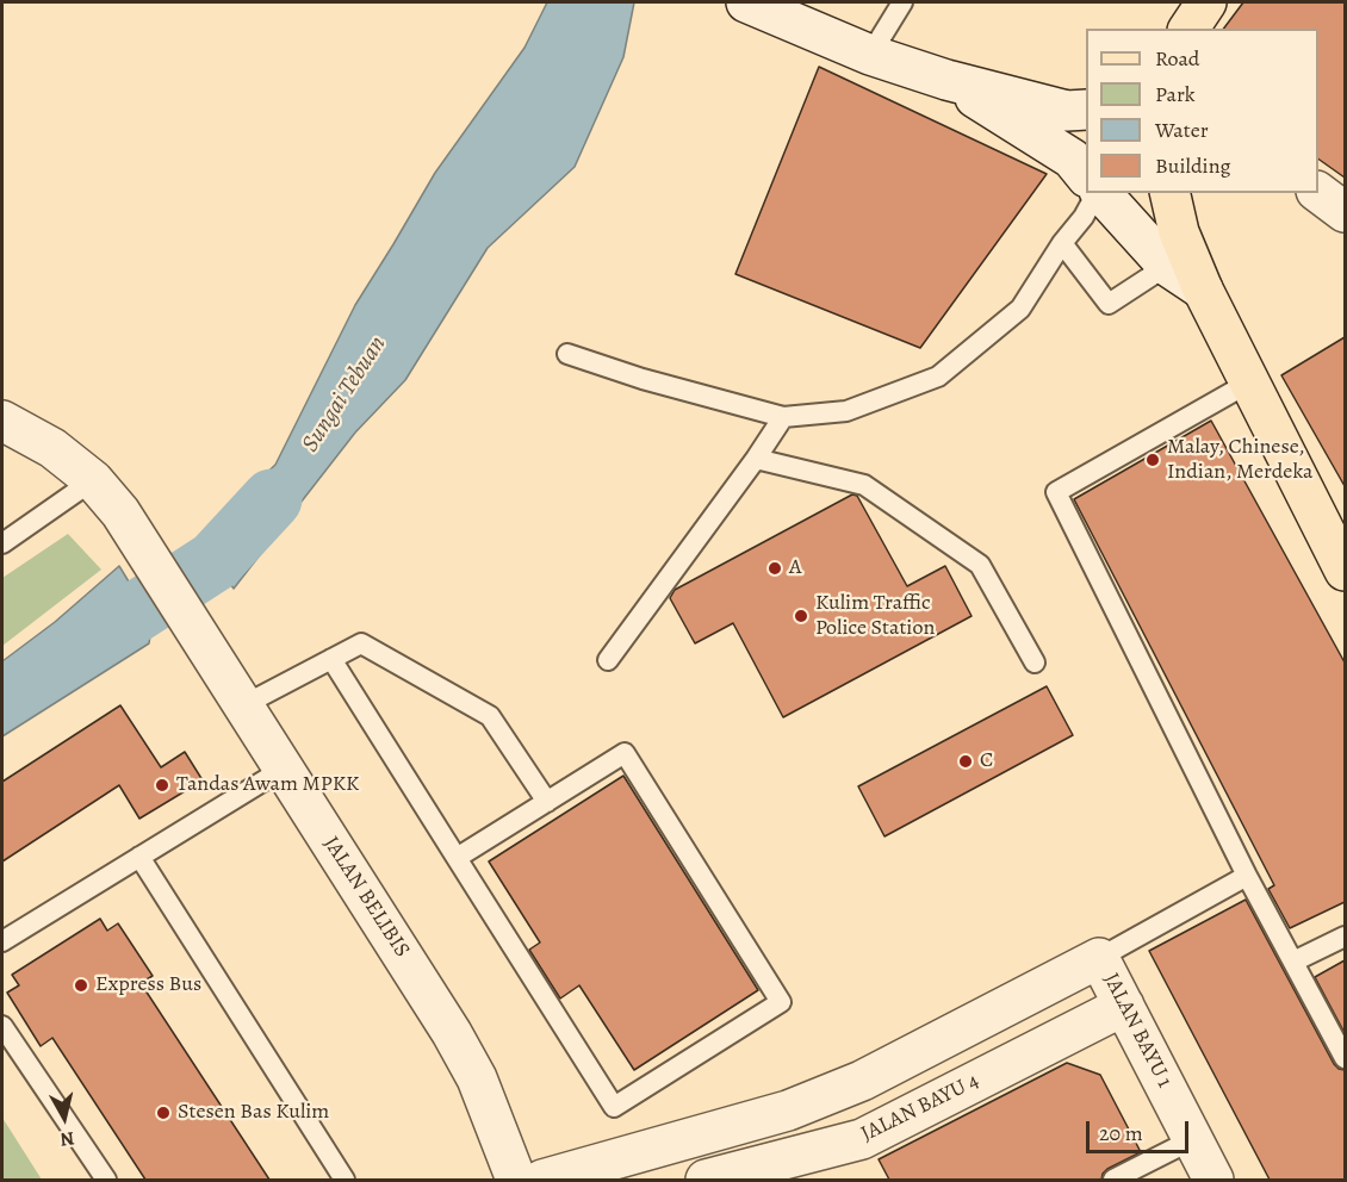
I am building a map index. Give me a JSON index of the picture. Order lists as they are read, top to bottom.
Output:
{
  "streets": {
    "street": ["JALAN BELIBIS", "JALAN BAYU 1", "JALAN BAYU 4"]
  },
  "crossings": [
    ["JALAN BAYU 1", "JALAN BAYU 4"]
  ],
  "water": ["Sungai Tebuan"],
  "places": [
    "Malay, Chinese, Indian, Merdeka",
    "A",
    "Kulim Traffic Police Station",
    "C",
    "Tandas Awam MPKK",
    "Express Bus",
    "Stesen Bas Kulim"
  ],
  "legend": [
    "Road",
    "Park",
    "Water",
    "Building"
  ],
  "scale_bar": "20 m",
  "north": "bottom"
}
